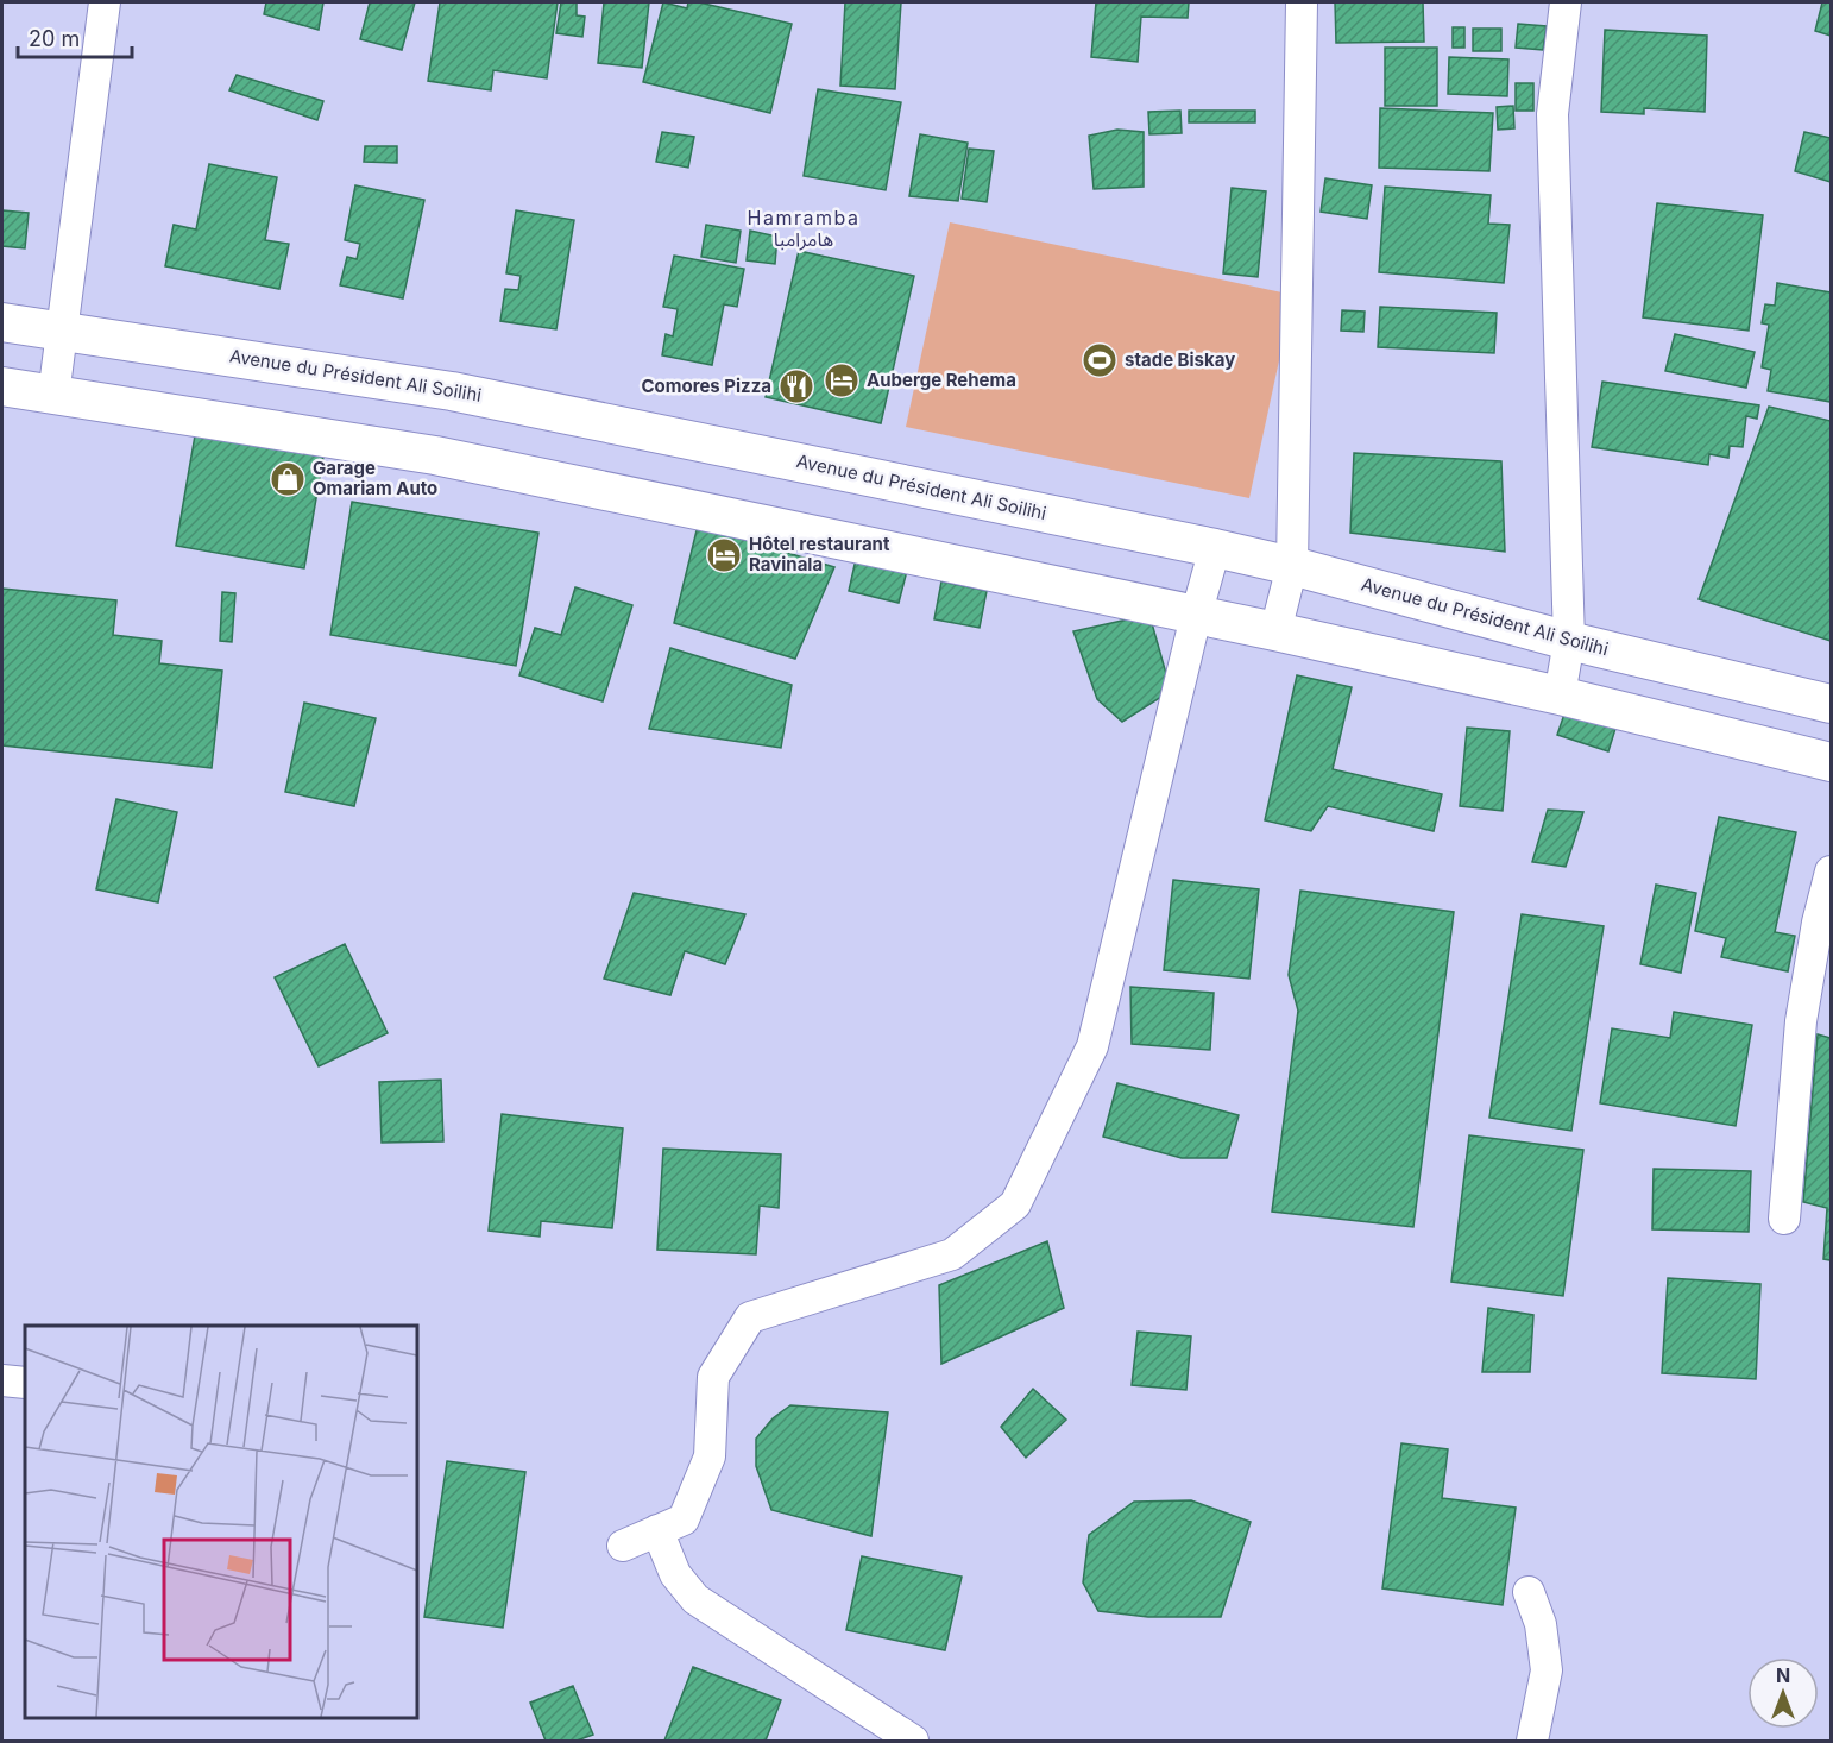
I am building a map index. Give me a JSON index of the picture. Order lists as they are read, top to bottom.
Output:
{
  "streets": {
    "street": ["Avenue du Président Ali Soilihi"]
  },
  "districts": ["Hamramba هامرامبا"],
  "places": {
    "sports": ["stade Biskay"],
    "hotel": ["Auberge Rehema", "Hôtel restaurant Ravinala"],
    "restaurant": ["Comores Pizza"],
    "shop": ["Garage Omariam Auto"]
  },
  "scale_bar": "20 m",
  "north": "top"
}
